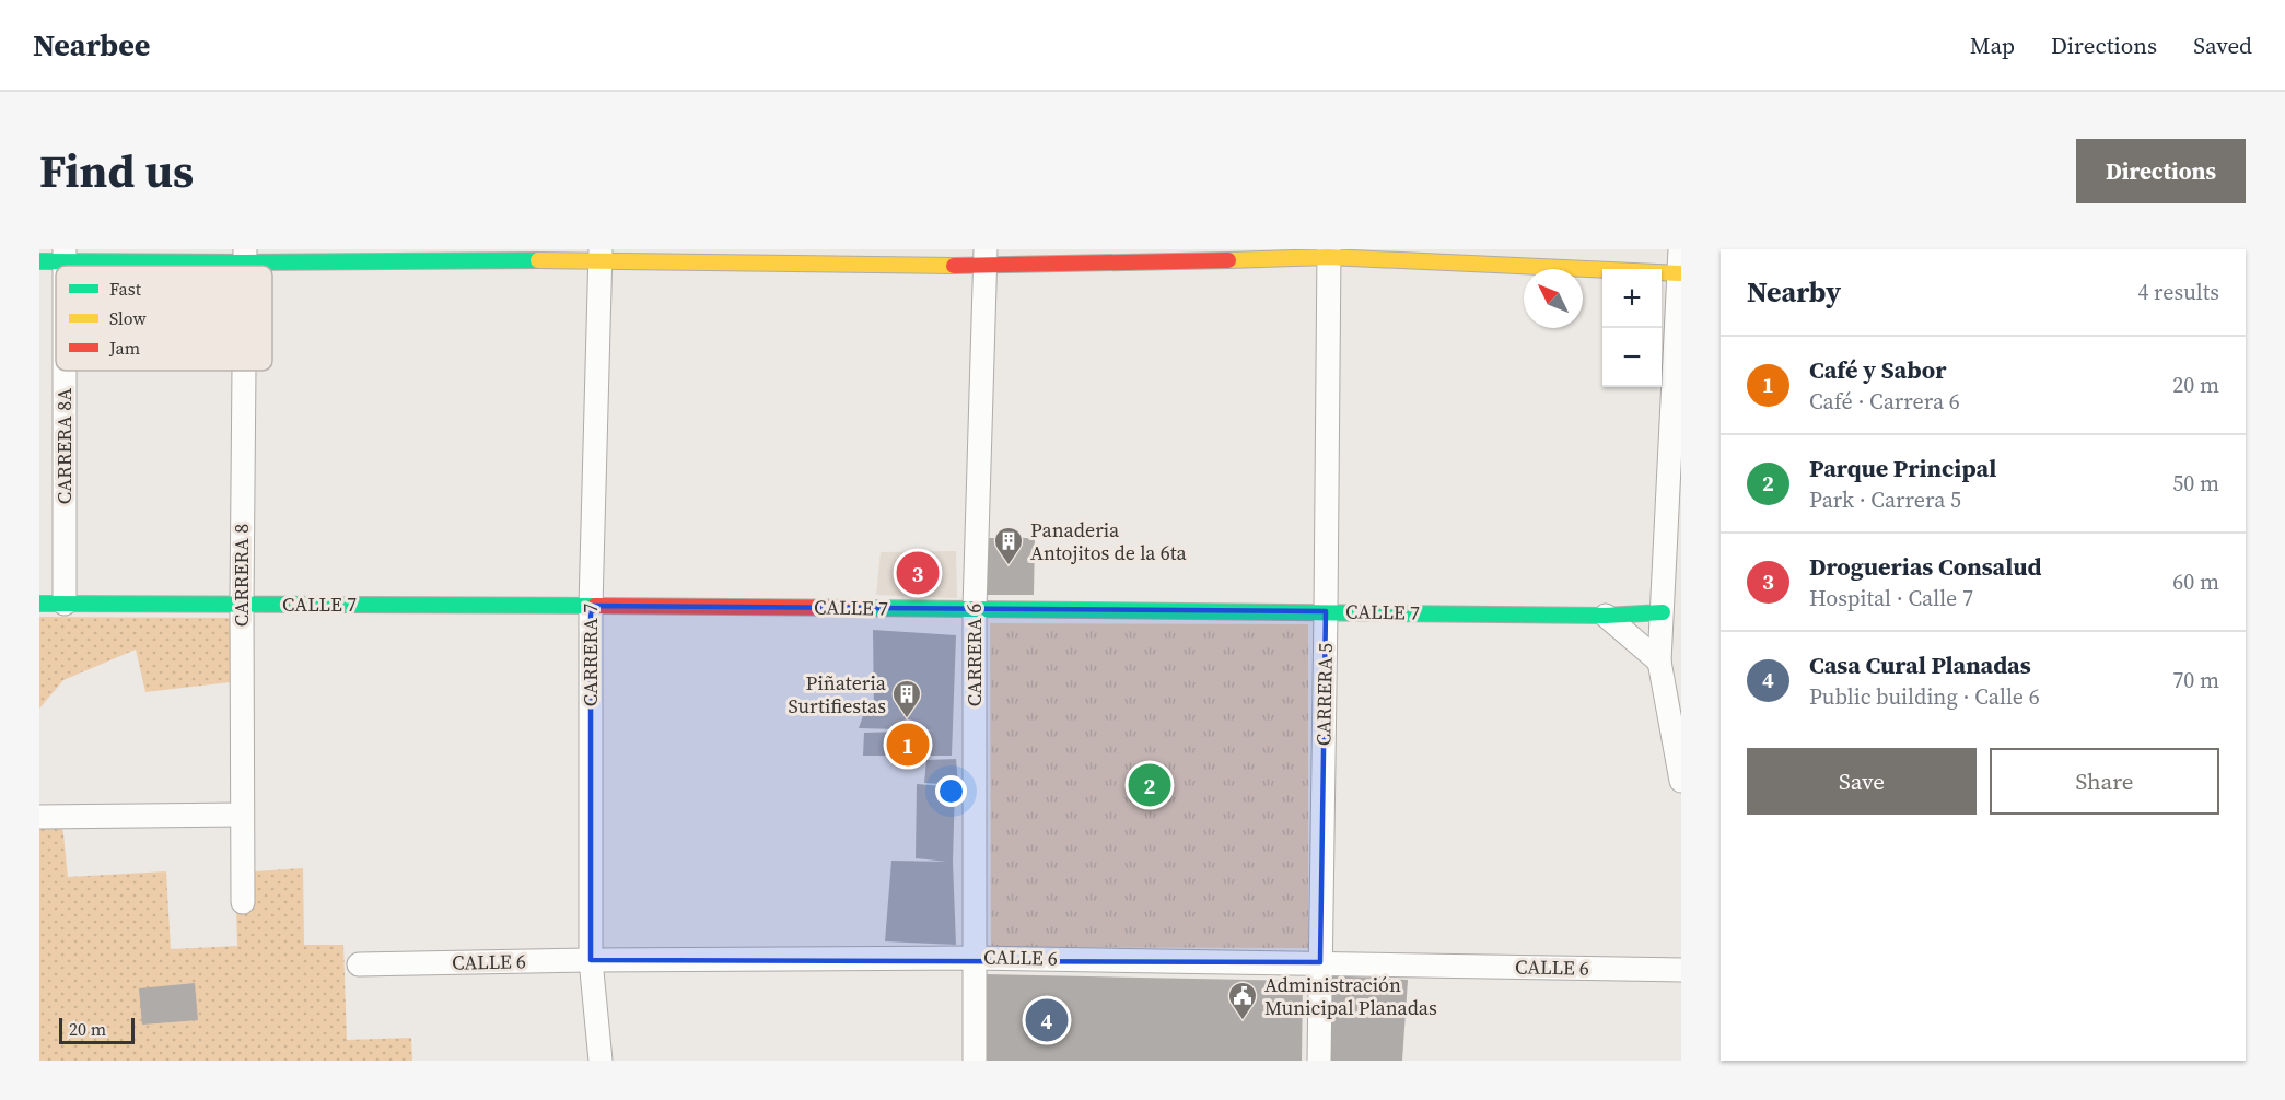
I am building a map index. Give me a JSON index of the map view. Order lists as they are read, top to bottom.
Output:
{
  "streets": {
    "street": [
      "CARRERA 8A",
      "CARRERA 8",
      "CALLE 7",
      "CARRERA 7",
      "CARRERA 6",
      "CARRERA 5",
      "CALLE 6"
    ]
  },
  "crossings": [
    ["CARRERA 8A", "CALLE 7"],
    ["CARRERA 8", "CALLE 7"],
    ["CALLE 7", "CARRERA 7"],
    ["CALLE 7", "CARRERA 6"],
    ["CALLE 7", "CARRERA 5"],
    ["CARRERA 7", "CALLE 6"],
    ["CARRERA 6", "CALLE 6"],
    ["CARRERA 5", "CALLE 6"]
  ],
  "places": {
    "building": ["Panaderia Antojitos de la 6ta", "Piñateria Surtifiestas"],
    "public building": ["Administración Municipal Planadas"]
  },
  "legend": ["Fast", "Slow", "Jam"],
  "scale_bar": "20 m",
  "north": "top left",
  "page": {
    "header": "Nearbee",
    "nav": ["Map", "Directions", "Saved"],
    "title": "Find us",
    "buttons": [
      "Directions",
      ["Save", "Share"]
    ],
    "heading": ["Nearby", "4 results"],
    "map_buttons": ["+", "−"],
    "list": [
      {
        "mark": "1",
        "name": "Café y Sabor",
        "note": "Café · Carrera 6",
        "value": "20 m"
      },
      {
        "mark": "2",
        "name": "Parque Principal",
        "note": "Park · Carrera 5",
        "value": "50 m"
      },
      {
        "mark": "3",
        "name": "Droguerias Consalud",
        "note": "Hospital · Calle 7",
        "value": "60 m"
      },
      {
        "mark": "4",
        "name": "Casa Cural Planadas",
        "note": "Public building · Calle 6",
        "value": "70 m"
      }
    ],
    "pins": [
      "3",
      "1",
      "2",
      "4"
    ],
    "scale": "20 m"
  }
}
